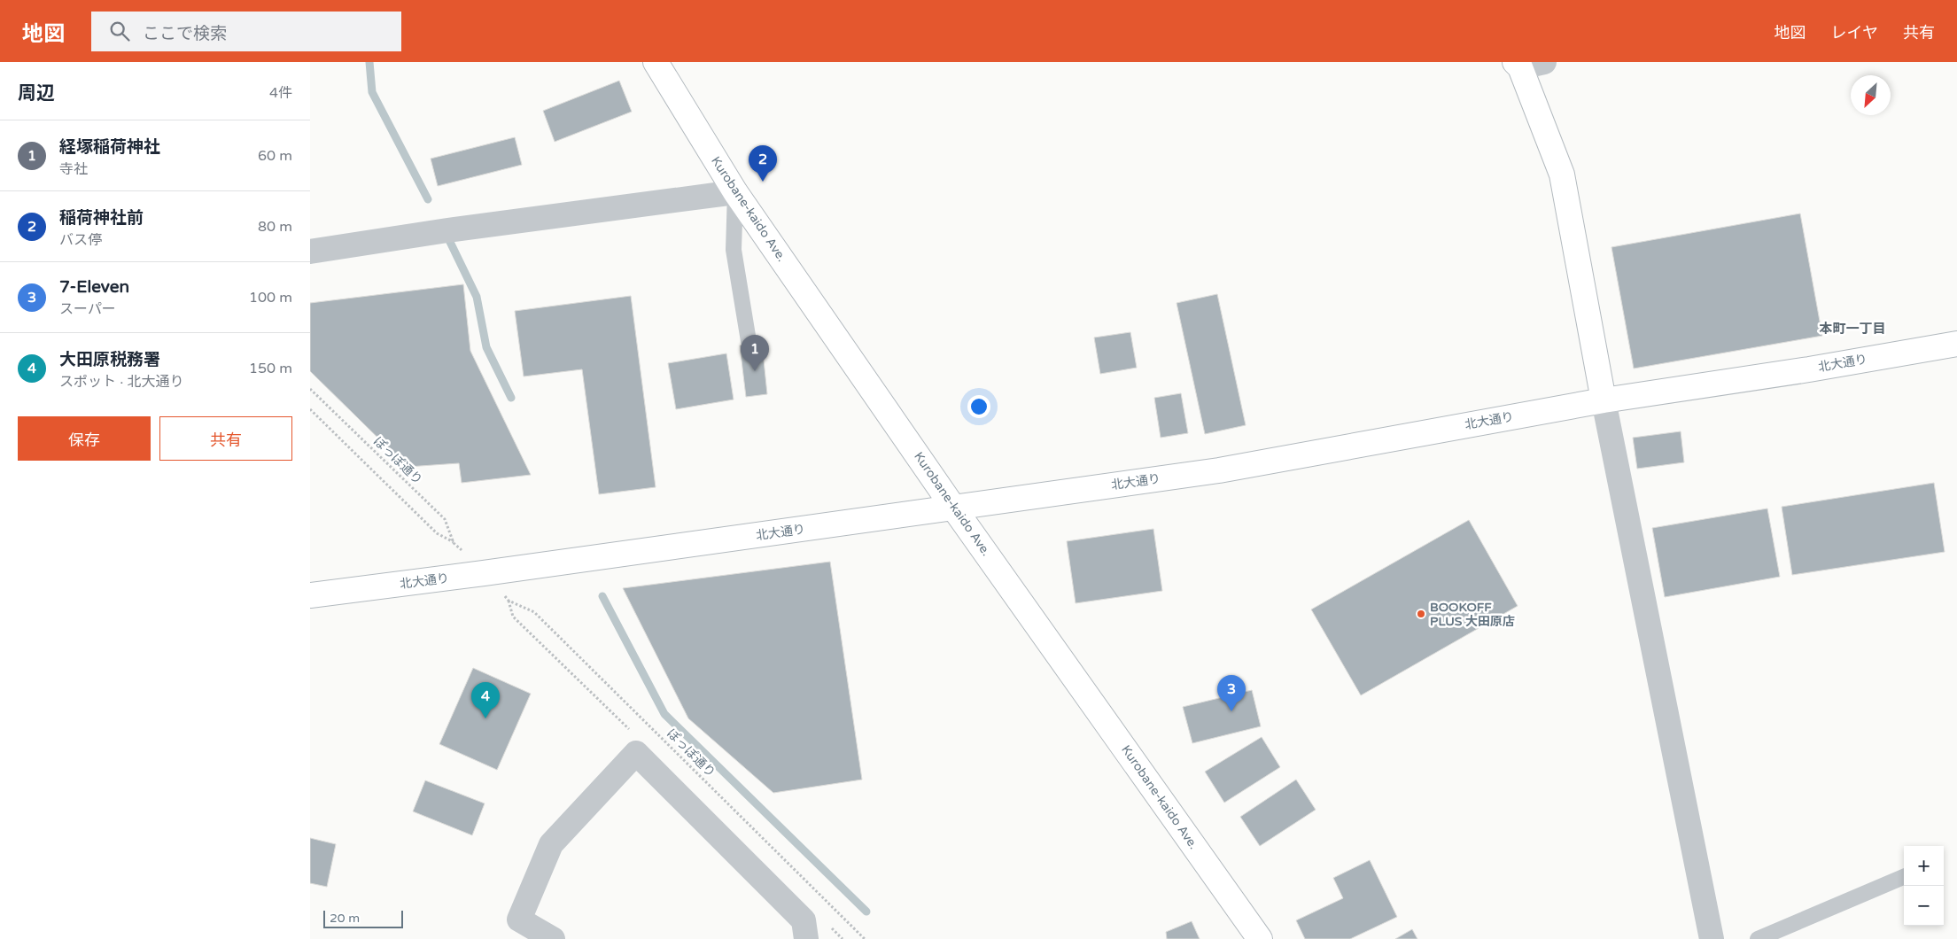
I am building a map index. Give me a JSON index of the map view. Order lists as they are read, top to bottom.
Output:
{
  "streets": {
    "street": ["Kurobane-kaido Ave.", "北大通り"],
    "path": ["ぽっぽ通り"]
  },
  "crossings": [
    ["Kurobane-kaido Ave.", "北大通り"]
  ],
  "districts": ["本町一丁目"],
  "places": ["BOOKOFF PLUS 大田原店"],
  "scale_bar": "20 m",
  "north": "bottom left",
  "page": {
    "header": "地図",
    "search": "ここで検索",
    "nav": ["地図", "レイヤ", "共有"],
    "heading": ["周辺", "4件"],
    "list": [
      {
        "mark": "1",
        "name": "経塚稲荷神社",
        "note": "寺社",
        "value": "60 m"
      },
      {
        "mark": "2",
        "name": "稲荷神社前",
        "note": "バス停",
        "value": "80 m"
      },
      {
        "mark": "3",
        "name": "7-Eleven",
        "note": "スーパー",
        "value": "100 m"
      },
      {
        "mark": "4",
        "name": "大田原税務署",
        "note": "スポット · 北大通り",
        "value": "150 m"
      }
    ],
    "pins": [
      "2",
      "1",
      "3",
      "4"
    ],
    "buttons": ["保存", "共有"],
    "map_buttons": ["+", "−"],
    "scale": "20 m"
  }
}
